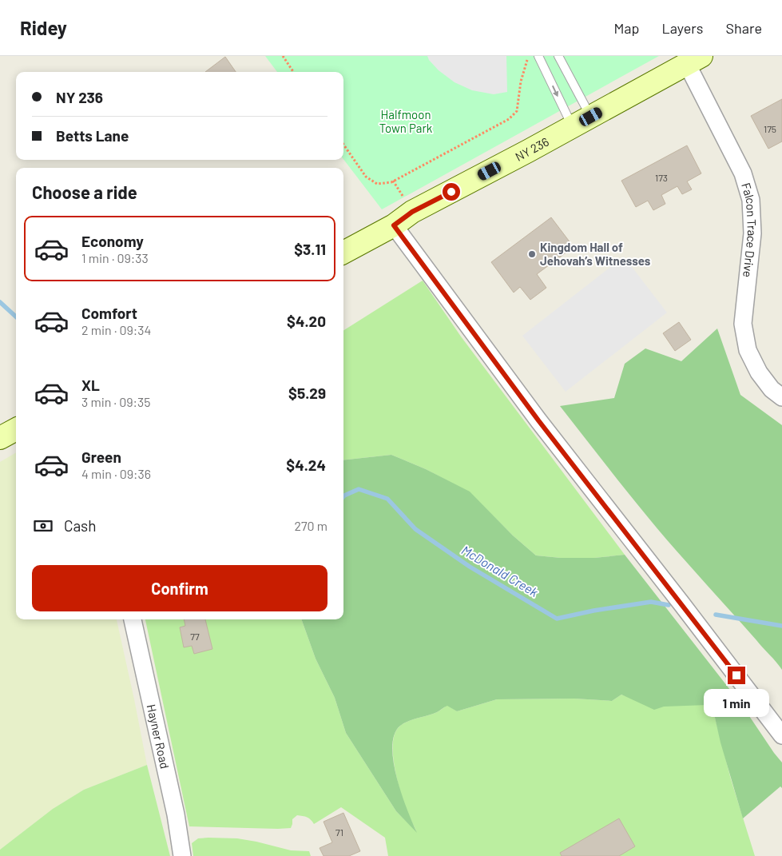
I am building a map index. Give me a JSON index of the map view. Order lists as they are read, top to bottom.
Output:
{
  "streets": {
    "main road": ["NY 236"],
    "street": ["Falcon Trace Drive", "Hayner Road"]
  },
  "crossings": [
    ["NY 236", "Falcon Trace Drive"]
  ],
  "water": ["McDonald Creek"],
  "parks": ["Halfmoon Town Park"],
  "places": ["Kingdom Hall of Jehovah’s Witnesses"],
  "house_numbers": [
    "175",
    "173",
    "77",
    "71"
  ],
  "page": {
    "header": "Ridey",
    "nav": ["Map", "Layers", "Share"],
    "banner": ["NY 236", "Betts Lane"],
    "heading": "Choose a ride",
    "list": [
      {
        "name": "Economy",
        "note": "1 min · 09:33",
        "value": "$3.11"
      },
      {
        "name": "Comfort",
        "note": "2 min · 09:34",
        "value": "$4.20"
      },
      {
        "name": "XL",
        "note": "3 min · 09:35",
        "value": "$5.29"
      },
      {
        "name": "Green",
        "note": "4 min · 09:36",
        "value": "$4.24"
      }
    ],
    "pay": ["Cash", "270 m"],
    "buttons": "Confirm",
    "bubble": "1 min"
  }
}
